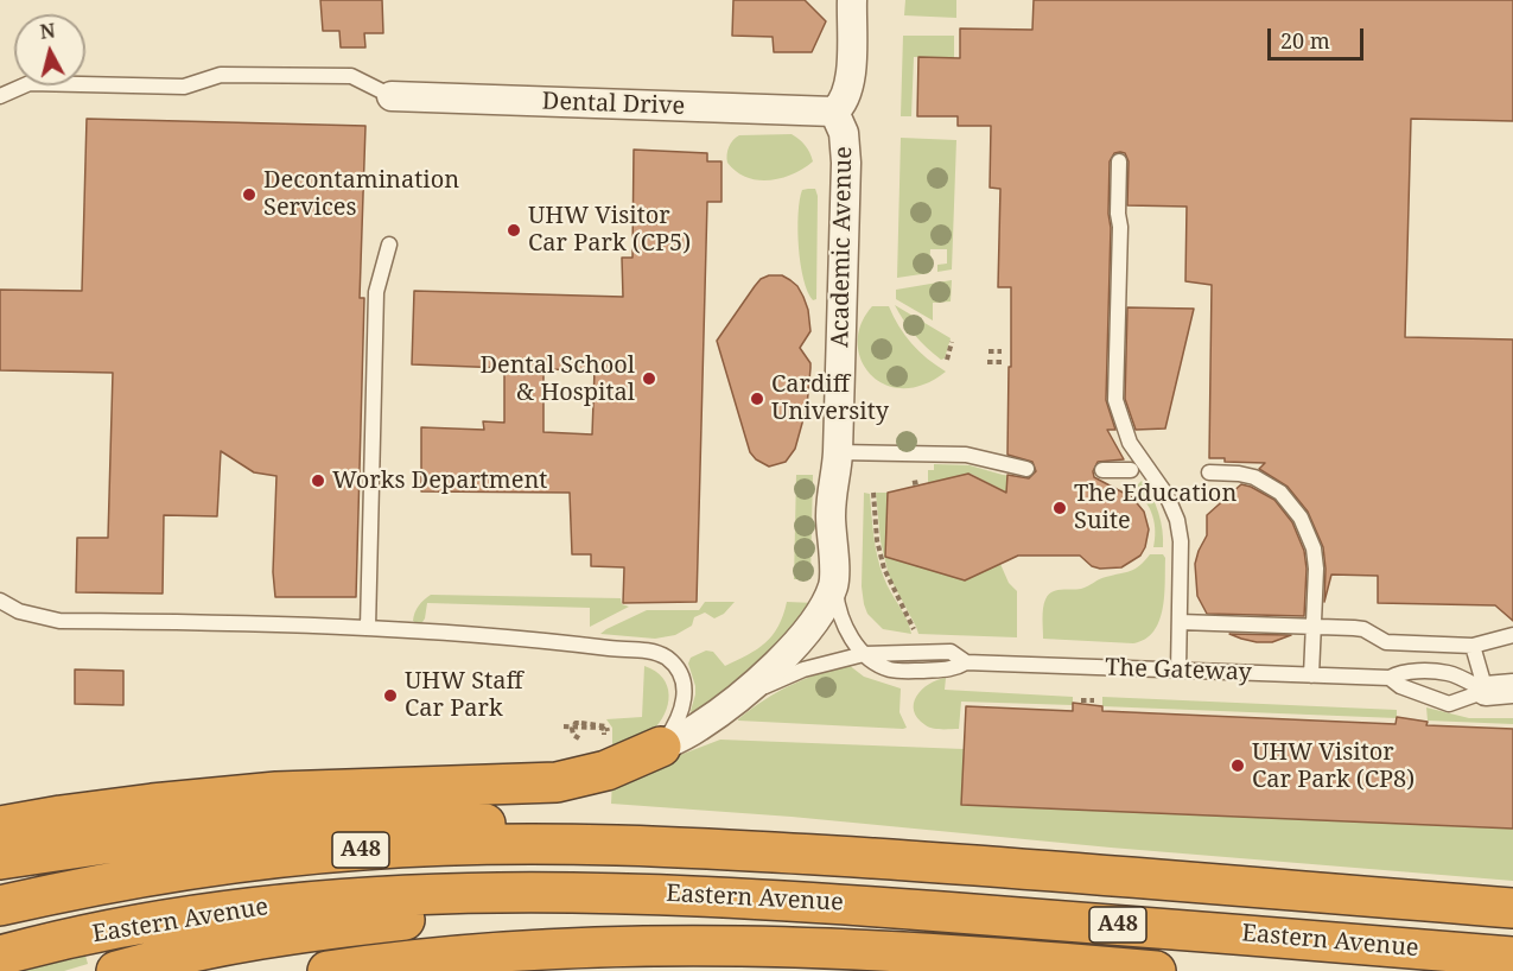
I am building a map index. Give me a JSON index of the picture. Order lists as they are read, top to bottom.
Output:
{
  "streets": {
    "highway": ["A48", "Eastern Avenue"],
    "street": ["Dental Drive", "Academic Avenue"],
    "lane": ["The Gateway"]
  },
  "crossings": [
    ["Dental Drive", "Academic Avenue"],
    ["Academic Avenue", "The Gateway"]
  ],
  "places": [
    "Decontamination Services",
    "UHW Visitor Car Park (CP5)",
    "Dental School & Hospital",
    "Cardiff University",
    "Works Department",
    "The Education Suite",
    "UHW Staff Car Park",
    "UHW Visitor Car Park (CP8)"
  ],
  "scale_bar": "20 m",
  "north": "top"
}
